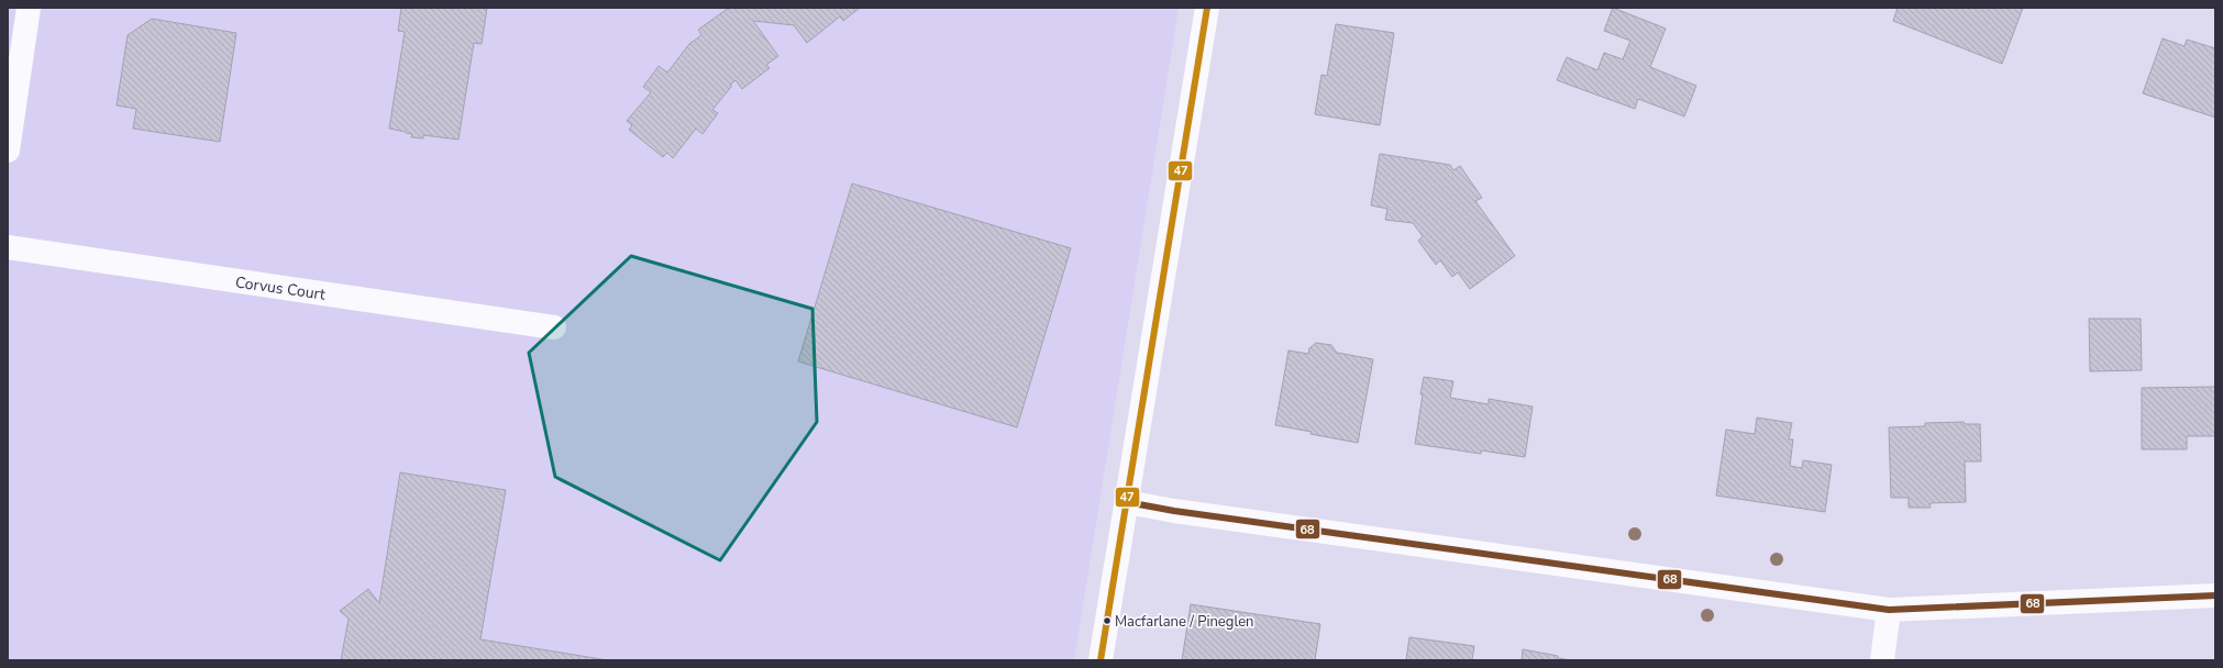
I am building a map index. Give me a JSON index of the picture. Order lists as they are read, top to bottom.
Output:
{
  "streets": {
    "street": ["Corvus Court"]
  },
  "places": ["Macfarlane / Pineglen"],
  "lines": ["transit line 47", "transit line 68"]
}
